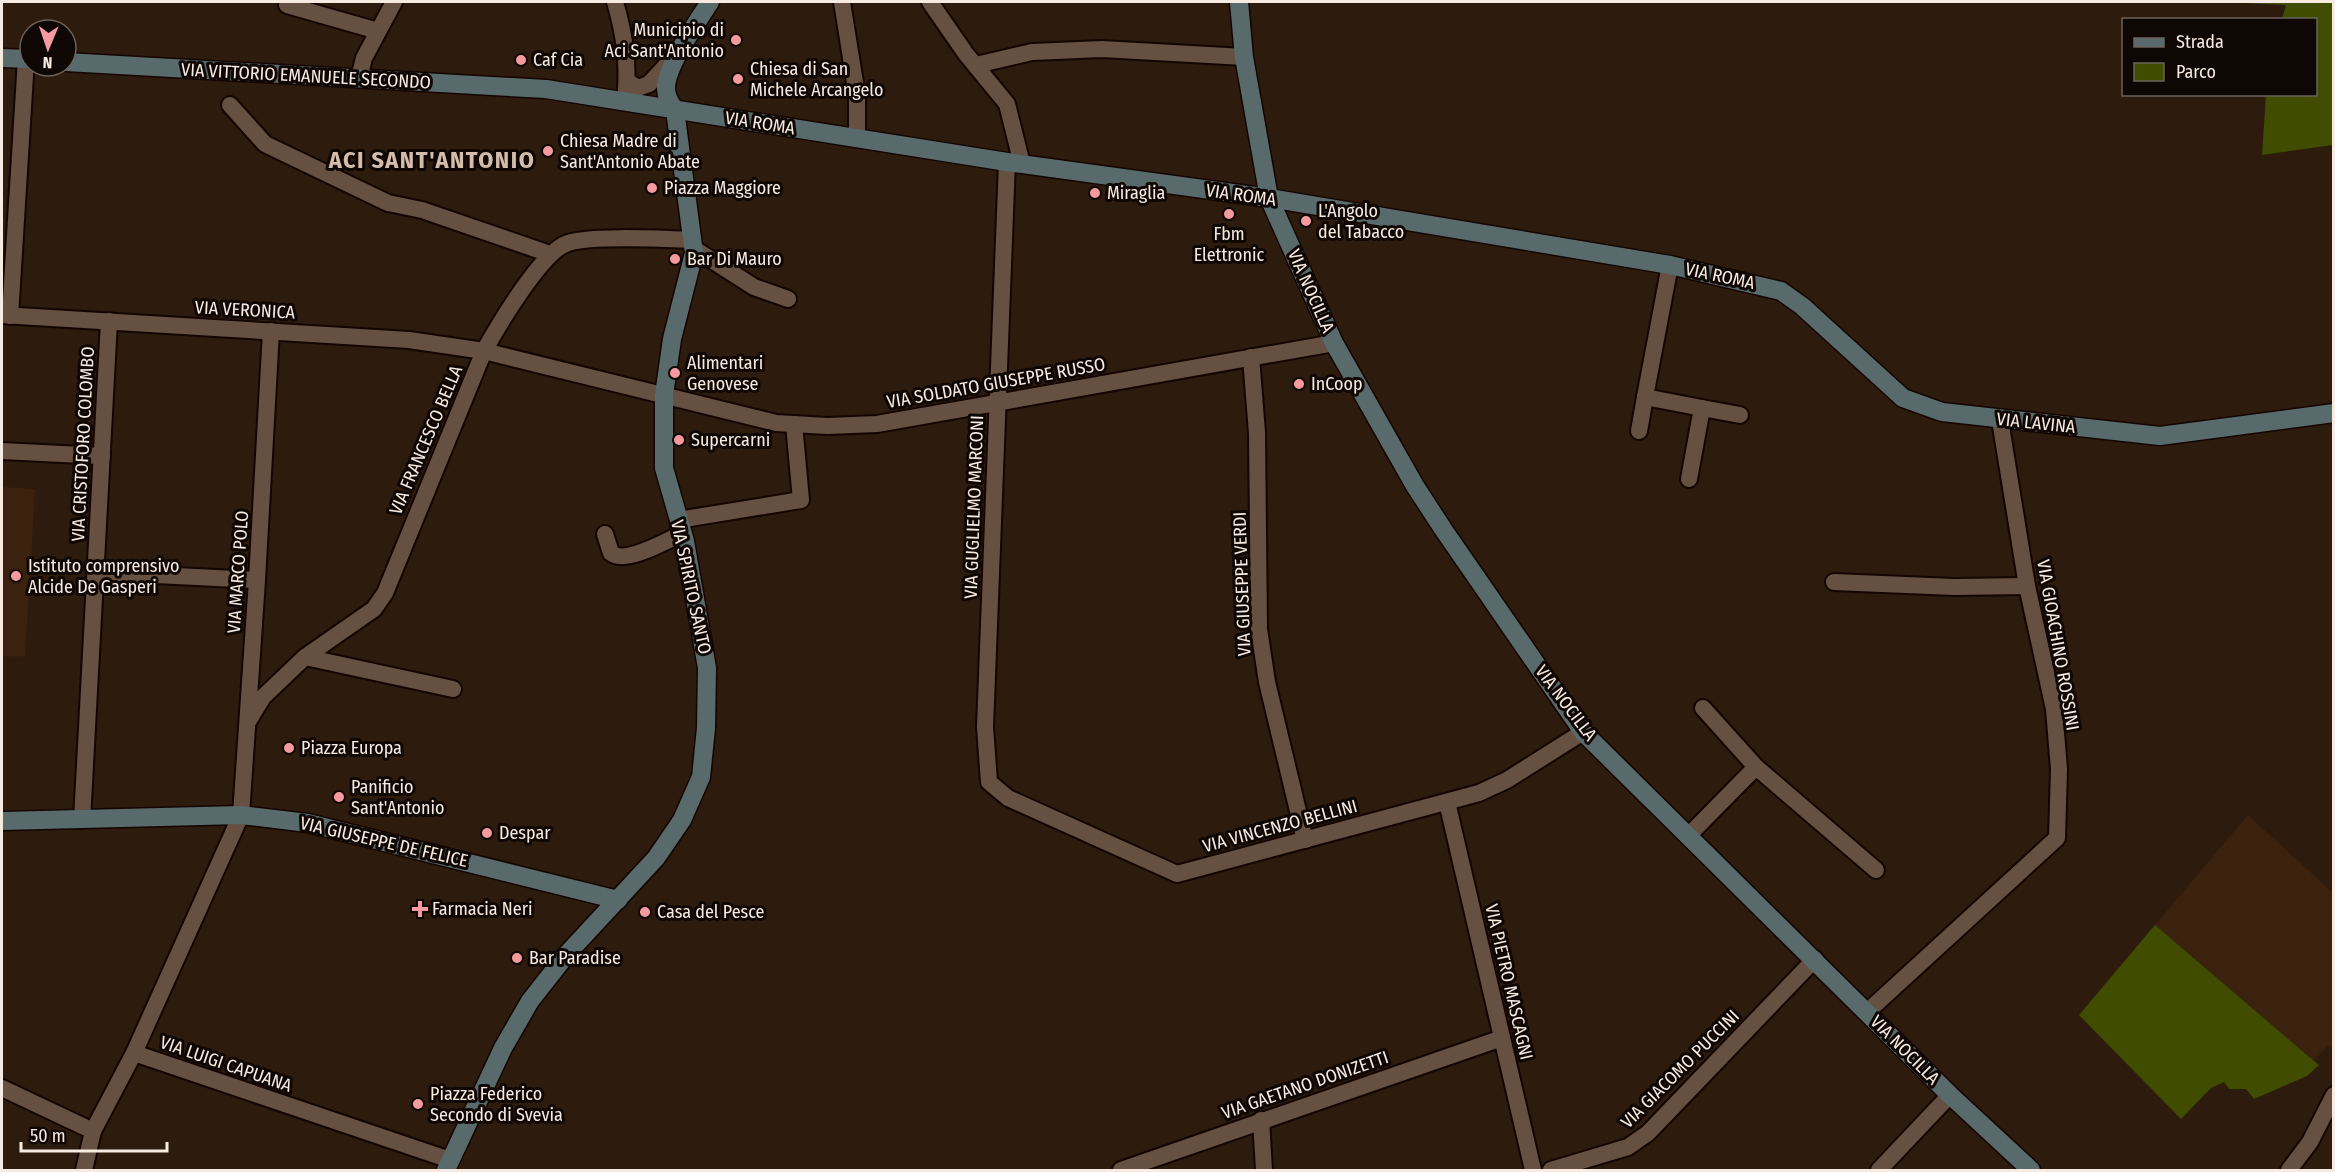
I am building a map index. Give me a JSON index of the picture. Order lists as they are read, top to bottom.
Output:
{
  "streets": {
    "street": [
      "VIA VITTORIO EMANUELE SECONDO",
      "VIA ROMA",
      "VIA NOCILLA",
      "VIA VERONICA",
      "VIA SOLDATO GIUSEPPE RUSSO",
      "VIA LAVINA",
      "VIA FRANCESCO BELLA",
      "VIA CRISTOFORO COLOMBO",
      "VIA GUGLIELMO MARCONI",
      "VIA MARCO POLO",
      "VIA GIUSEPPE VERDI",
      "VIA SPIRITO SANTO",
      "VIA GIOACHINO ROSSINI",
      "VIA VINCENZO BELLINI",
      "VIA GIUSEPPE DE FELICE",
      "VIA PIETRO MASCAGNI",
      "VIA LUIGI CAPUANA",
      "VIA GIACOMO PUCCINI",
      "VIA GAETANO DONIZETTI"
    ]
  },
  "crossings": [
    ["VIA VITTORIO EMANUELE SECONDO", "VIA ROMA"],
    ["VIA ROMA", "VIA NOCILLA"],
    ["VIA ROMA", "VIA LAVINA"],
    ["VIA ROMA", "VIA GUGLIELMO MARCONI"],
    ["VIA NOCILLA", "VIA SOLDATO GIUSEPPE RUSSO"],
    ["VIA NOCILLA", "VIA GIOACHINO ROSSINI"],
    ["VIA NOCILLA", "VIA VINCENZO BELLINI"],
    ["VIA NOCILLA", "VIA GIACOMO PUCCINI"],
    ["VIA VERONICA", "VIA SOLDATO GIUSEPPE RUSSO"],
    ["VIA VERONICA", "VIA FRANCESCO BELLA"],
    ["VIA VERONICA", "VIA CRISTOFORO COLOMBO"],
    ["VIA VERONICA", "VIA MARCO POLO"],
    ["VIA VERONICA", "VIA SPIRITO SANTO"],
    ["VIA SOLDATO GIUSEPPE RUSSO", "VIA GUGLIELMO MARCONI"],
    ["VIA SOLDATO GIUSEPPE RUSSO", "VIA GIUSEPPE VERDI"],
    ["VIA SOLDATO GIUSEPPE RUSSO", "VIA SPIRITO SANTO"],
    ["VIA LAVINA", "VIA GIOACHINO ROSSINI"],
    ["VIA FRANCESCO BELLA", "VIA MARCO POLO"],
    ["VIA FRANCESCO BELLA", "VIA SPIRITO SANTO"],
    ["VIA CRISTOFORO COLOMBO", "VIA GIUSEPPE DE FELICE"],
    ["VIA GUGLIELMO MARCONI", "VIA VINCENZO BELLINI"],
    ["VIA MARCO POLO", "VIA GIUSEPPE DE FELICE"],
    ["VIA MARCO POLO", "VIA LUIGI CAPUANA"],
    ["VIA GIUSEPPE VERDI", "VIA VINCENZO BELLINI"],
    ["VIA SPIRITO SANTO", "VIA GIUSEPPE DE FELICE"],
    ["VIA SPIRITO SANTO", "VIA LUIGI CAPUANA"],
    ["VIA VINCENZO BELLINI", "VIA PIETRO MASCAGNI"],
    ["VIA GIUSEPPE DE FELICE", "VIA LUIGI CAPUANA"],
    ["VIA PIETRO MASCAGNI", "VIA GAETANO DONIZETTI"]
  ],
  "districts": ["ACI SANT'ANTONIO"],
  "places": {
    "other": [
      "Municipio di Aci Sant'Antonio",
      "Caf Cia",
      "Chiesa di San Michele Arcangelo",
      "Chiesa Madre di Sant'Antonio Abate",
      "Piazza Maggiore",
      "Miraglia",
      "Fbm Elettronic",
      "L'Angolo del Tabacco",
      "Bar Di Mauro",
      "Alimentari Genovese",
      "InCoop",
      "Supercarni",
      "Istituto comprensivo Alcide De Gasperi",
      "Piazza Europa",
      "Panificio Sant'Antonio",
      "Despar",
      "Casa del Pesce",
      "Bar Paradise",
      "Piazza Federico Secondo di Svevia"
    ],
    "health": ["Farmacia Neri"]
  },
  "legend": ["Strada", "Parco"],
  "scale_bar": "50 m",
  "north": "bottom"
}
